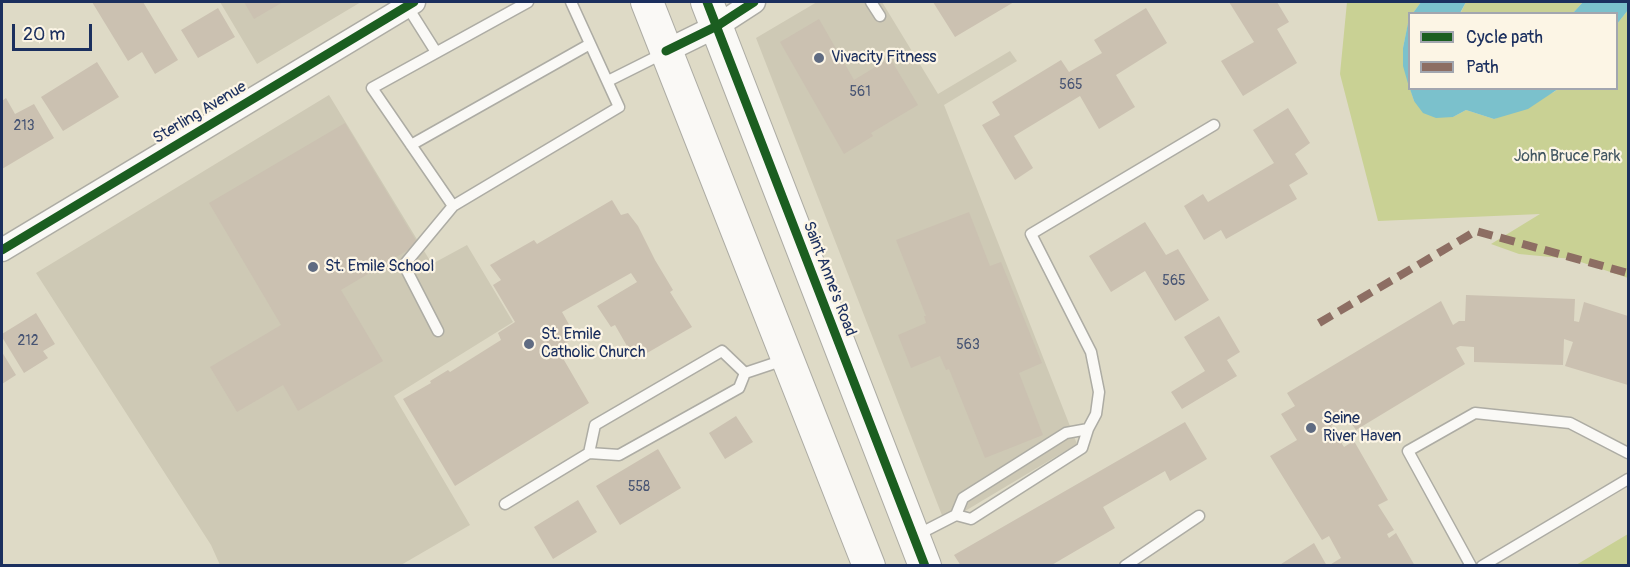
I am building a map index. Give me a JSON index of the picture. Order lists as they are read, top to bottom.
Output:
{
  "streets": {
    "main road": ["Saint Anne's Road"],
    "street": ["Sterling Avenue"]
  },
  "parks": ["John Bruce Park"],
  "places": [
    "Vivacity Fitness",
    "St. Emile School",
    "St. Emile Catholic Church",
    "Seine River Haven"
  ],
  "house_numbers": [
    "565",
    "561",
    "213",
    "565",
    "212",
    "563",
    "558"
  ],
  "legend": ["Cycle path", "Path"],
  "scale_bar": "20 m"
}
